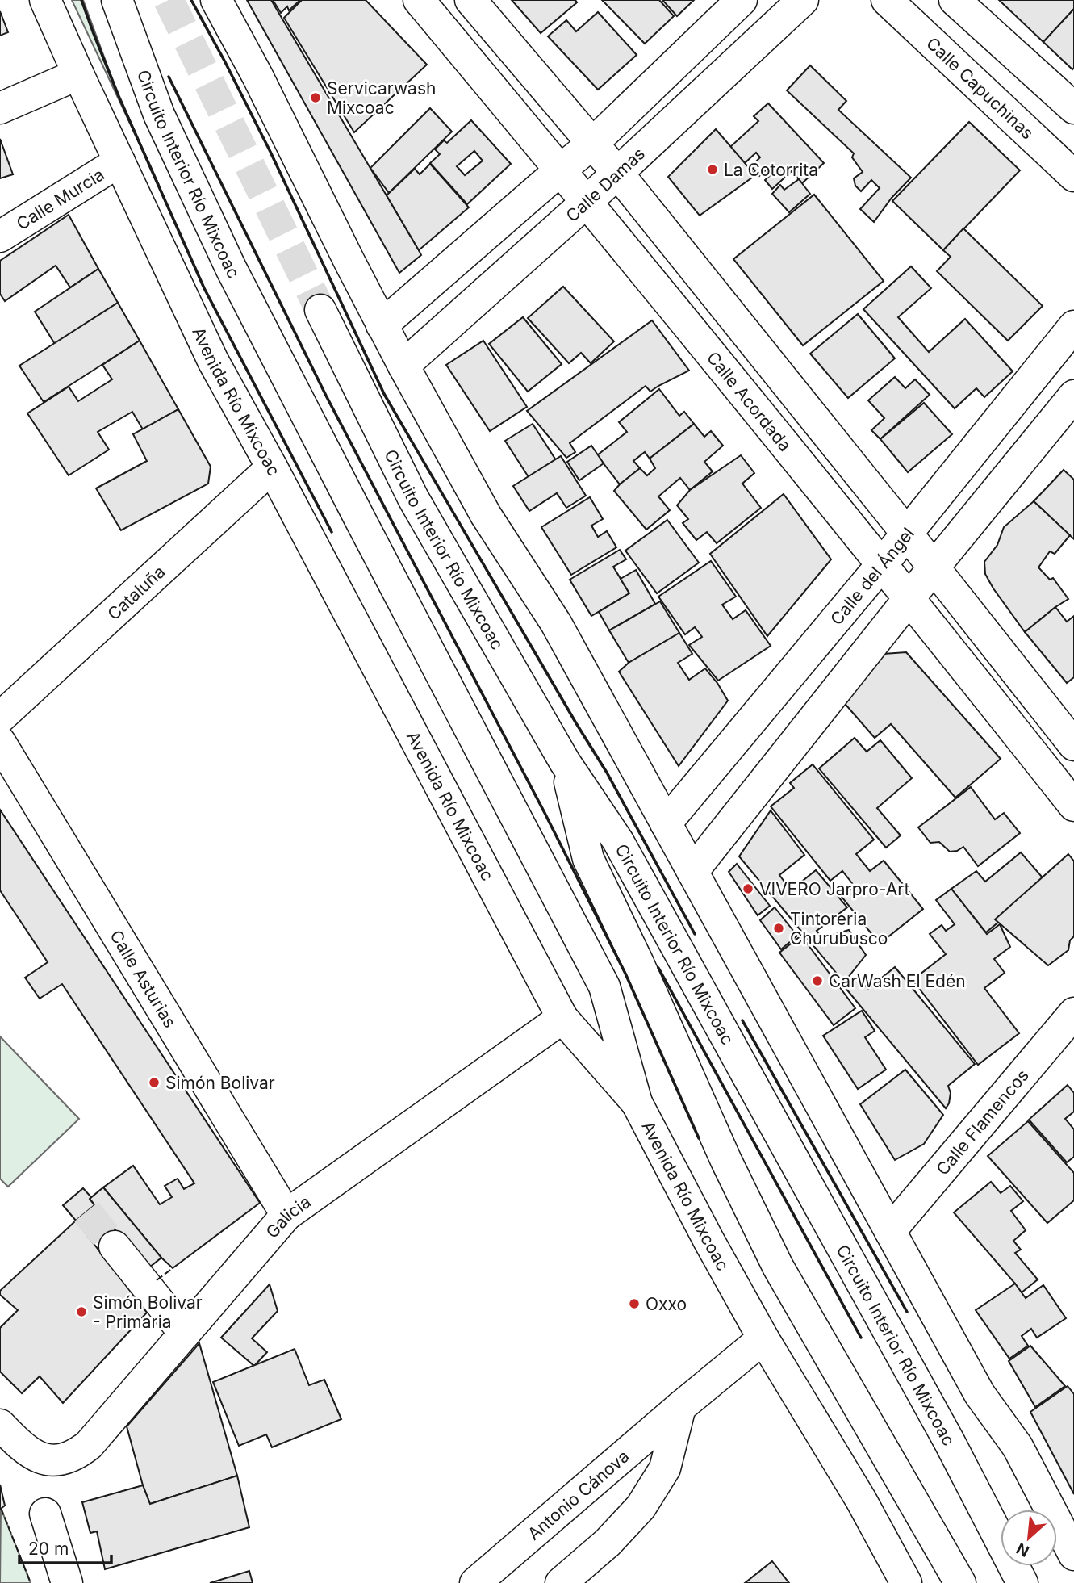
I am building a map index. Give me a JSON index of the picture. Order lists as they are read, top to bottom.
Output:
{
  "streets": {
    "main road": [
      "Calle Capuchinas",
      "Circuito Interior Río Mixcoac",
      "Calle Damas",
      "Calle Murcia",
      "Calle Acordada",
      "Avenida Río Mixcoac",
      "Calle del Ángel",
      "Cataluña",
      "Calle Asturias",
      "Calle Flamencos",
      "Galicia",
      "Antonio Cánova"
    ]
  },
  "crossings": [
    ["Circuito Interior Río Mixcoac", "Avenida Río Mixcoac"],
    ["Calle Damas", "Calle Acordada"],
    ["Calle Murcia", "Avenida Río Mixcoac"],
    ["Calle Acordada", "Calle del Ángel"],
    ["Avenida Río Mixcoac", "Cataluña"],
    ["Avenida Río Mixcoac", "Galicia"],
    ["Avenida Río Mixcoac", "Antonio Cánova"],
    ["Calle Asturias", "Galicia"]
  ],
  "places": [
    "Servicarwash Mixcoac",
    "La Cotorrita",
    "VIVERO Jarpro-Art",
    "Tintoreria Churubusco",
    "CarWash El Edén",
    "Simón Bolivar",
    "Oxxo",
    "Simón Bolivar - Primaria"
  ],
  "scale_bar": "20 m",
  "north": "bottom left"
}
